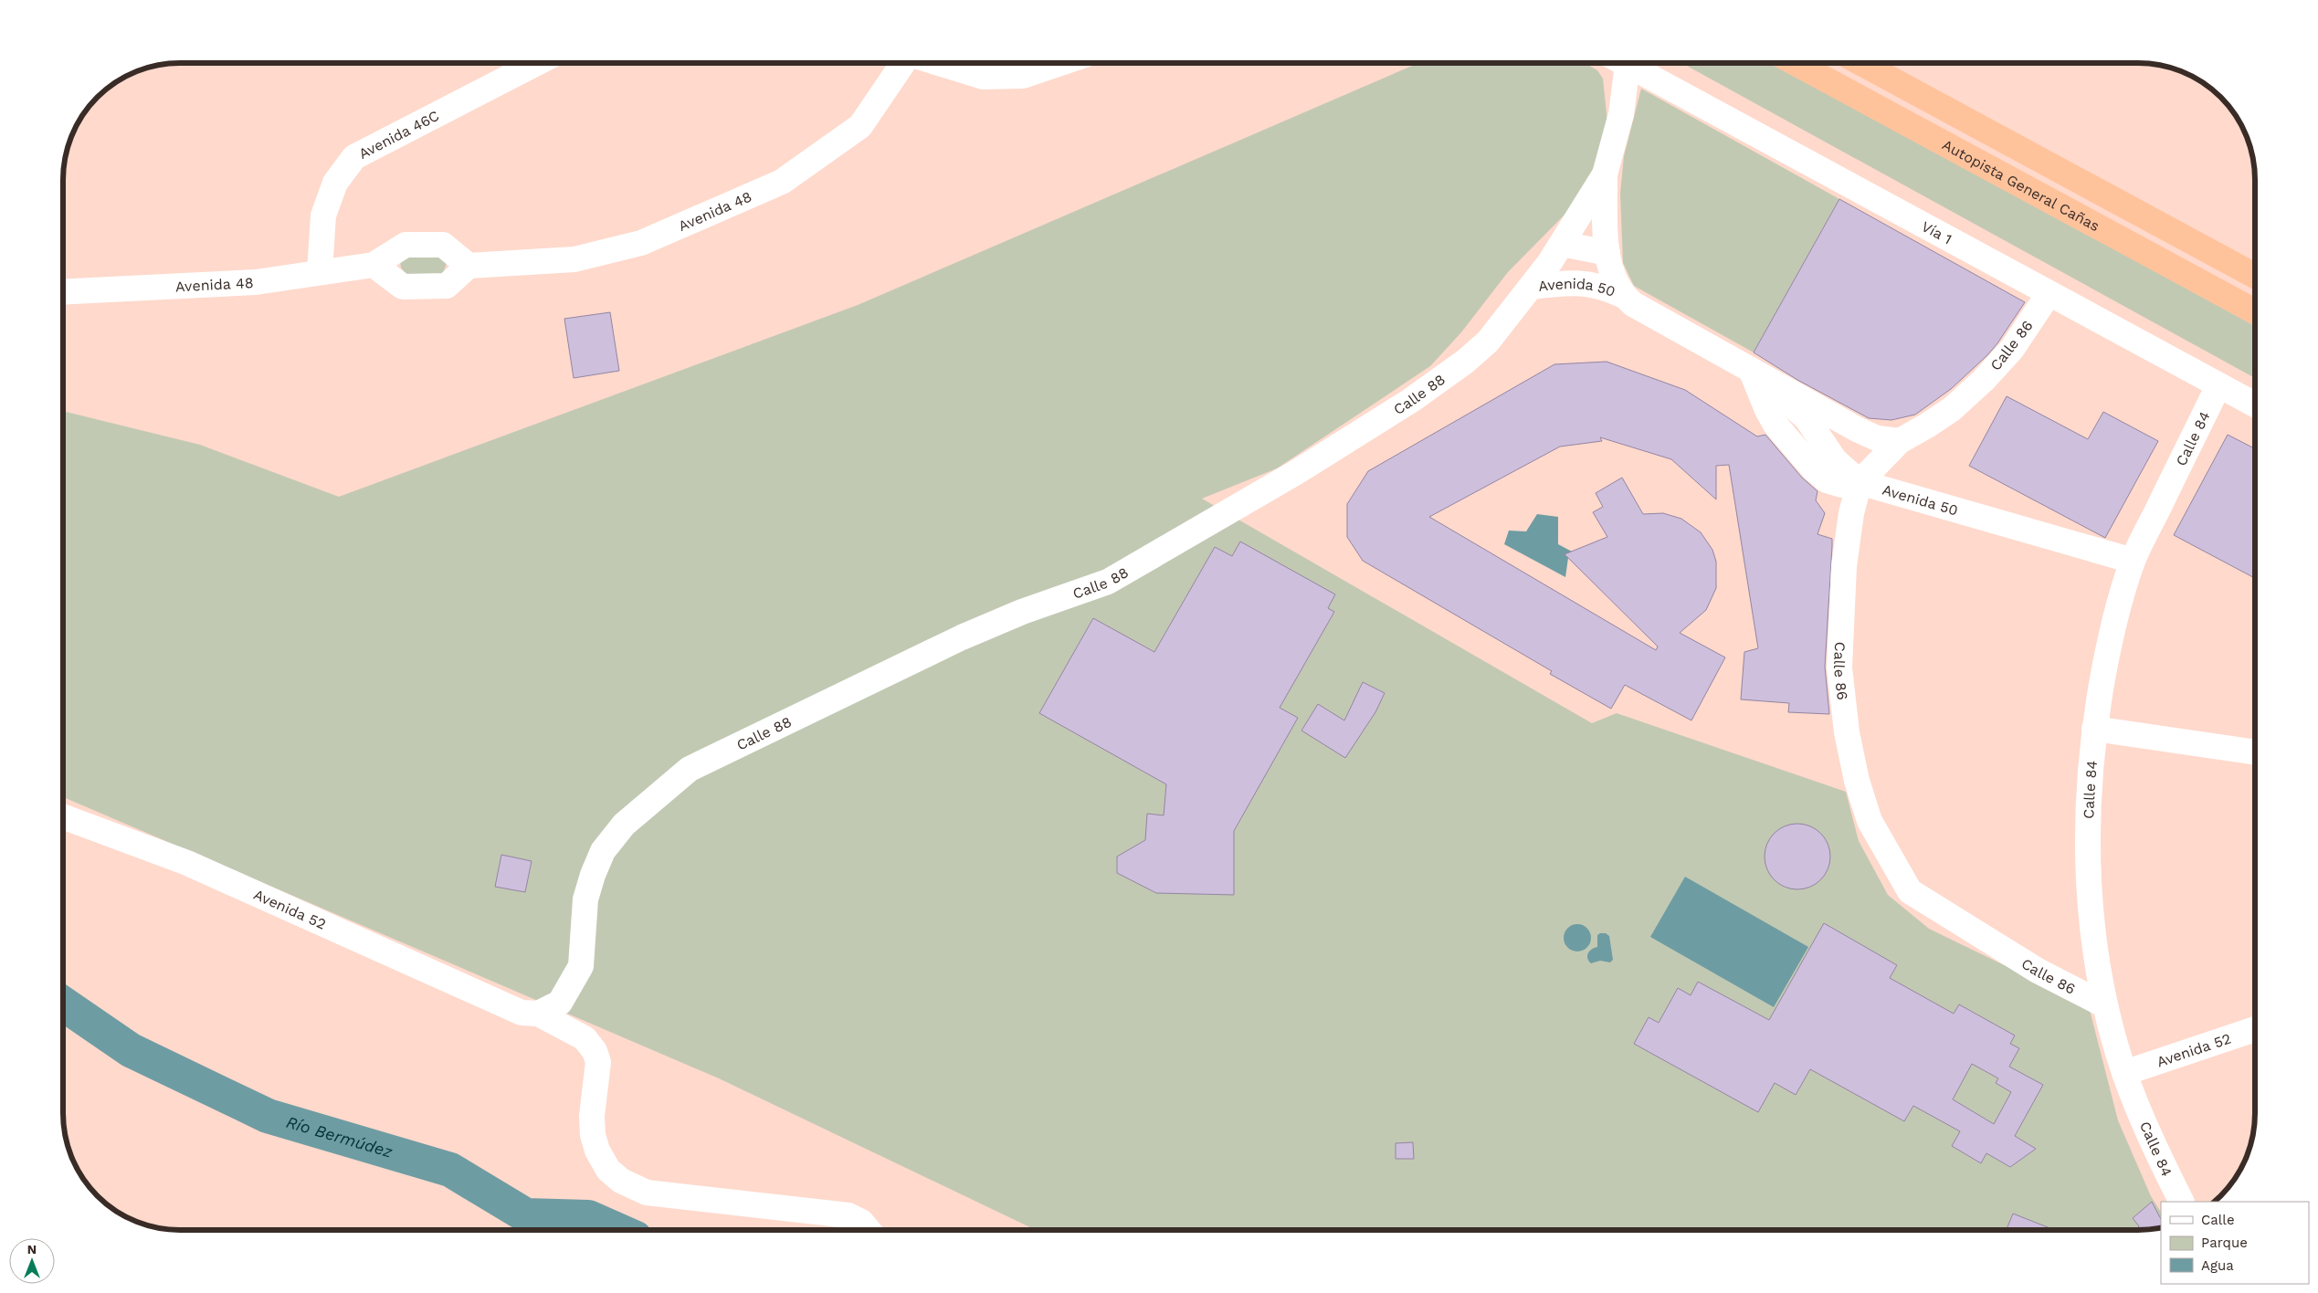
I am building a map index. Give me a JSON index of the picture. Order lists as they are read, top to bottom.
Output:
{
  "streets": {
    "highway": ["Autopista General Cañas"],
    "street": [
      "Avenida 46C",
      "Avenida 48",
      "Vía 1",
      "Avenida 50",
      "Calle 86",
      "Calle 88",
      "Calle 84",
      "Avenida 52"
    ]
  },
  "crossings": [
    ["Avenida 46C", "Avenida 48"],
    ["Vía 1", "Calle 86"],
    ["Vía 1", "Calle 84"],
    ["Avenida 50", "Calle 86"],
    ["Avenida 50", "Calle 88"],
    ["Avenida 50", "Calle 84"],
    ["Calle 86", "Calle 84"],
    ["Calle 88", "Avenida 52"],
    ["Calle 84", "Avenida 52"]
  ],
  "water": ["Río Bermúdez"],
  "legend": ["Calle", "Parque", "Agua"],
  "north": "top"
}
